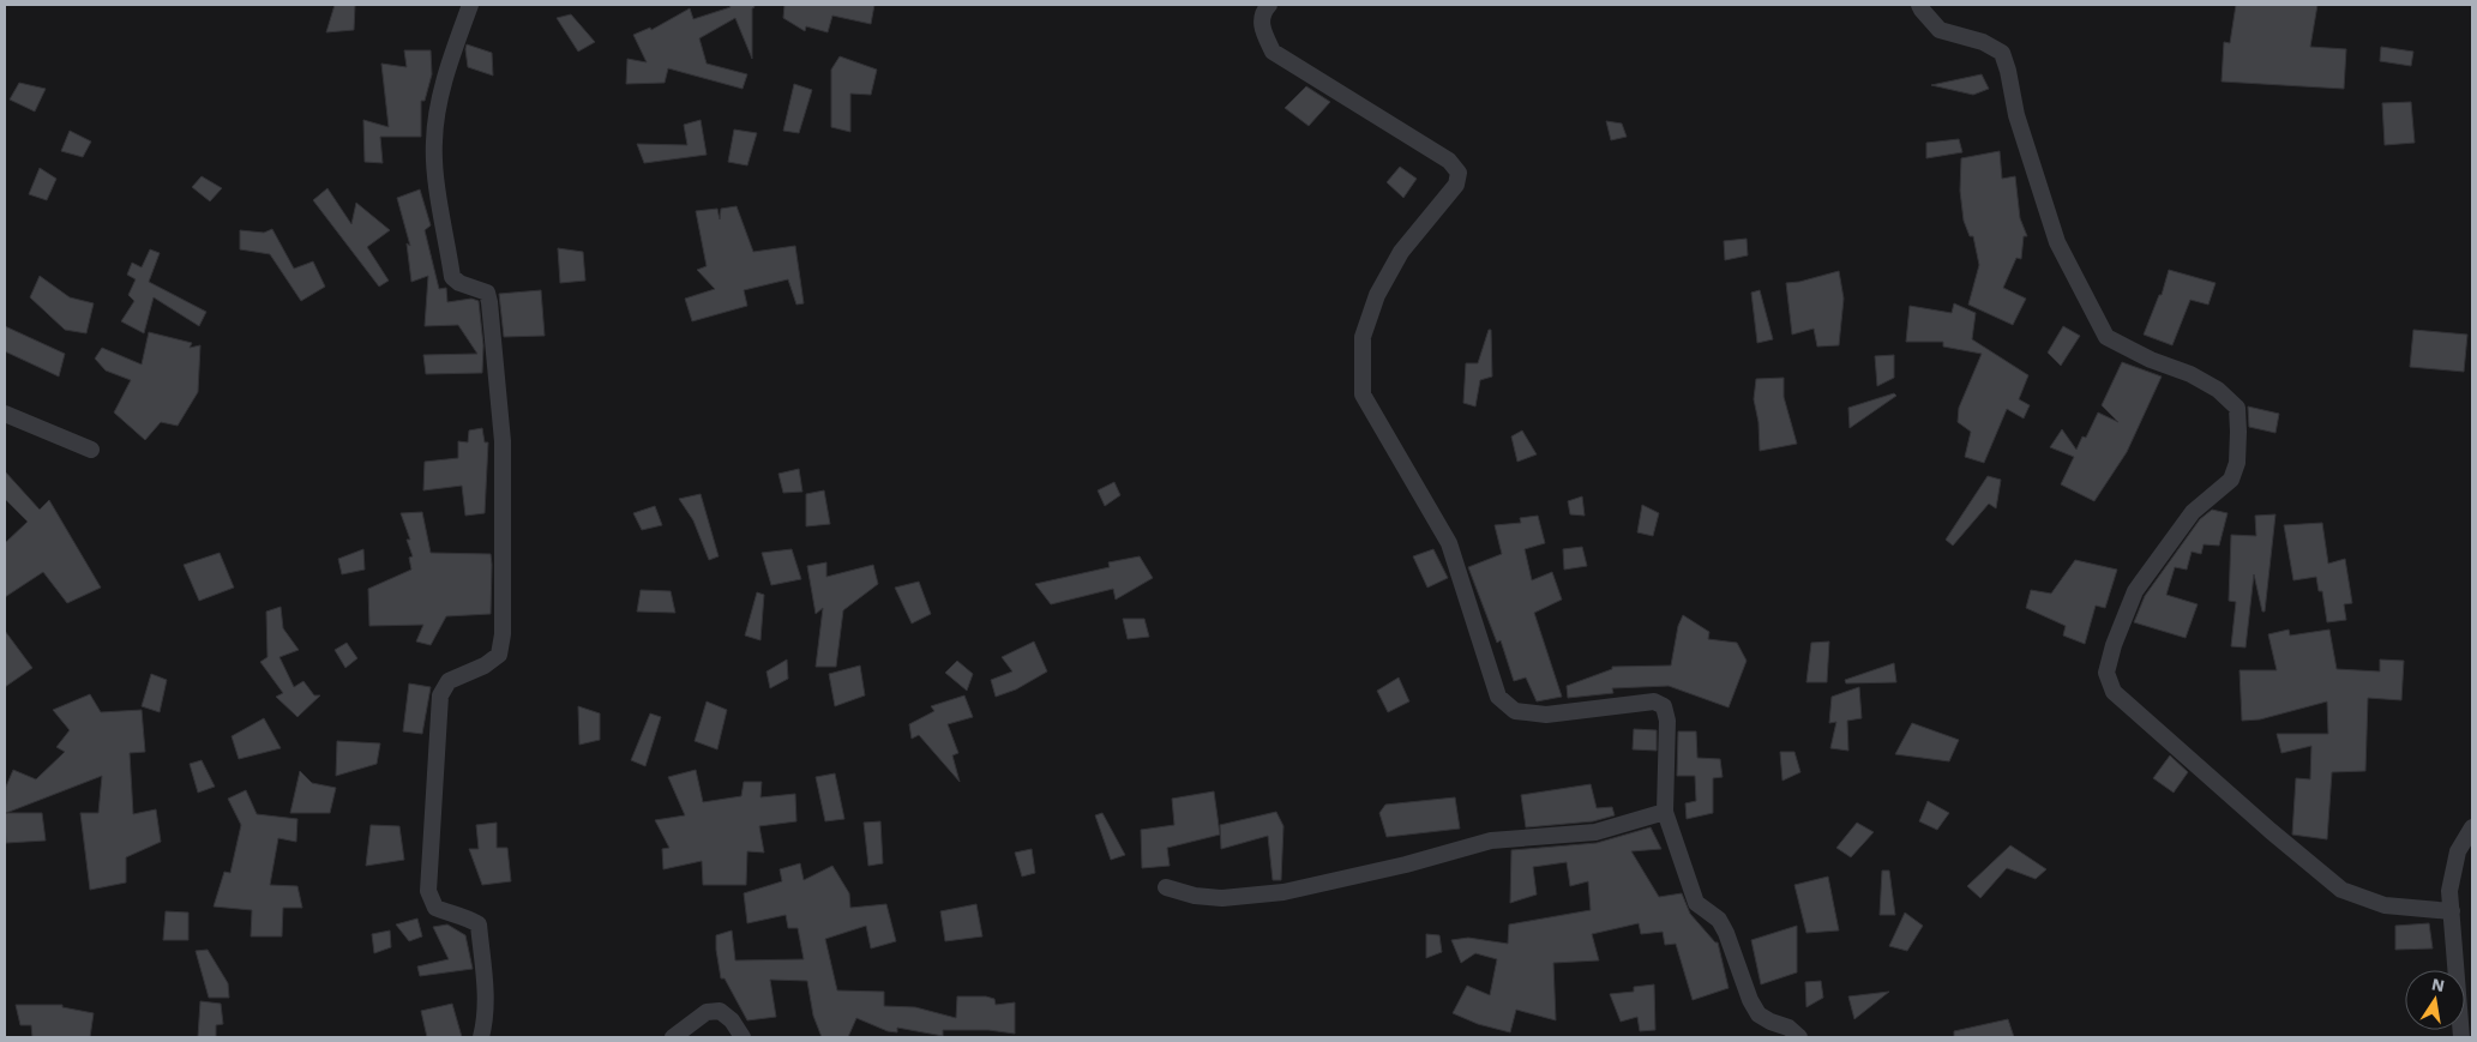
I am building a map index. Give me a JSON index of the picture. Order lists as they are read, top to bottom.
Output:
{
  "north": "top"
}
